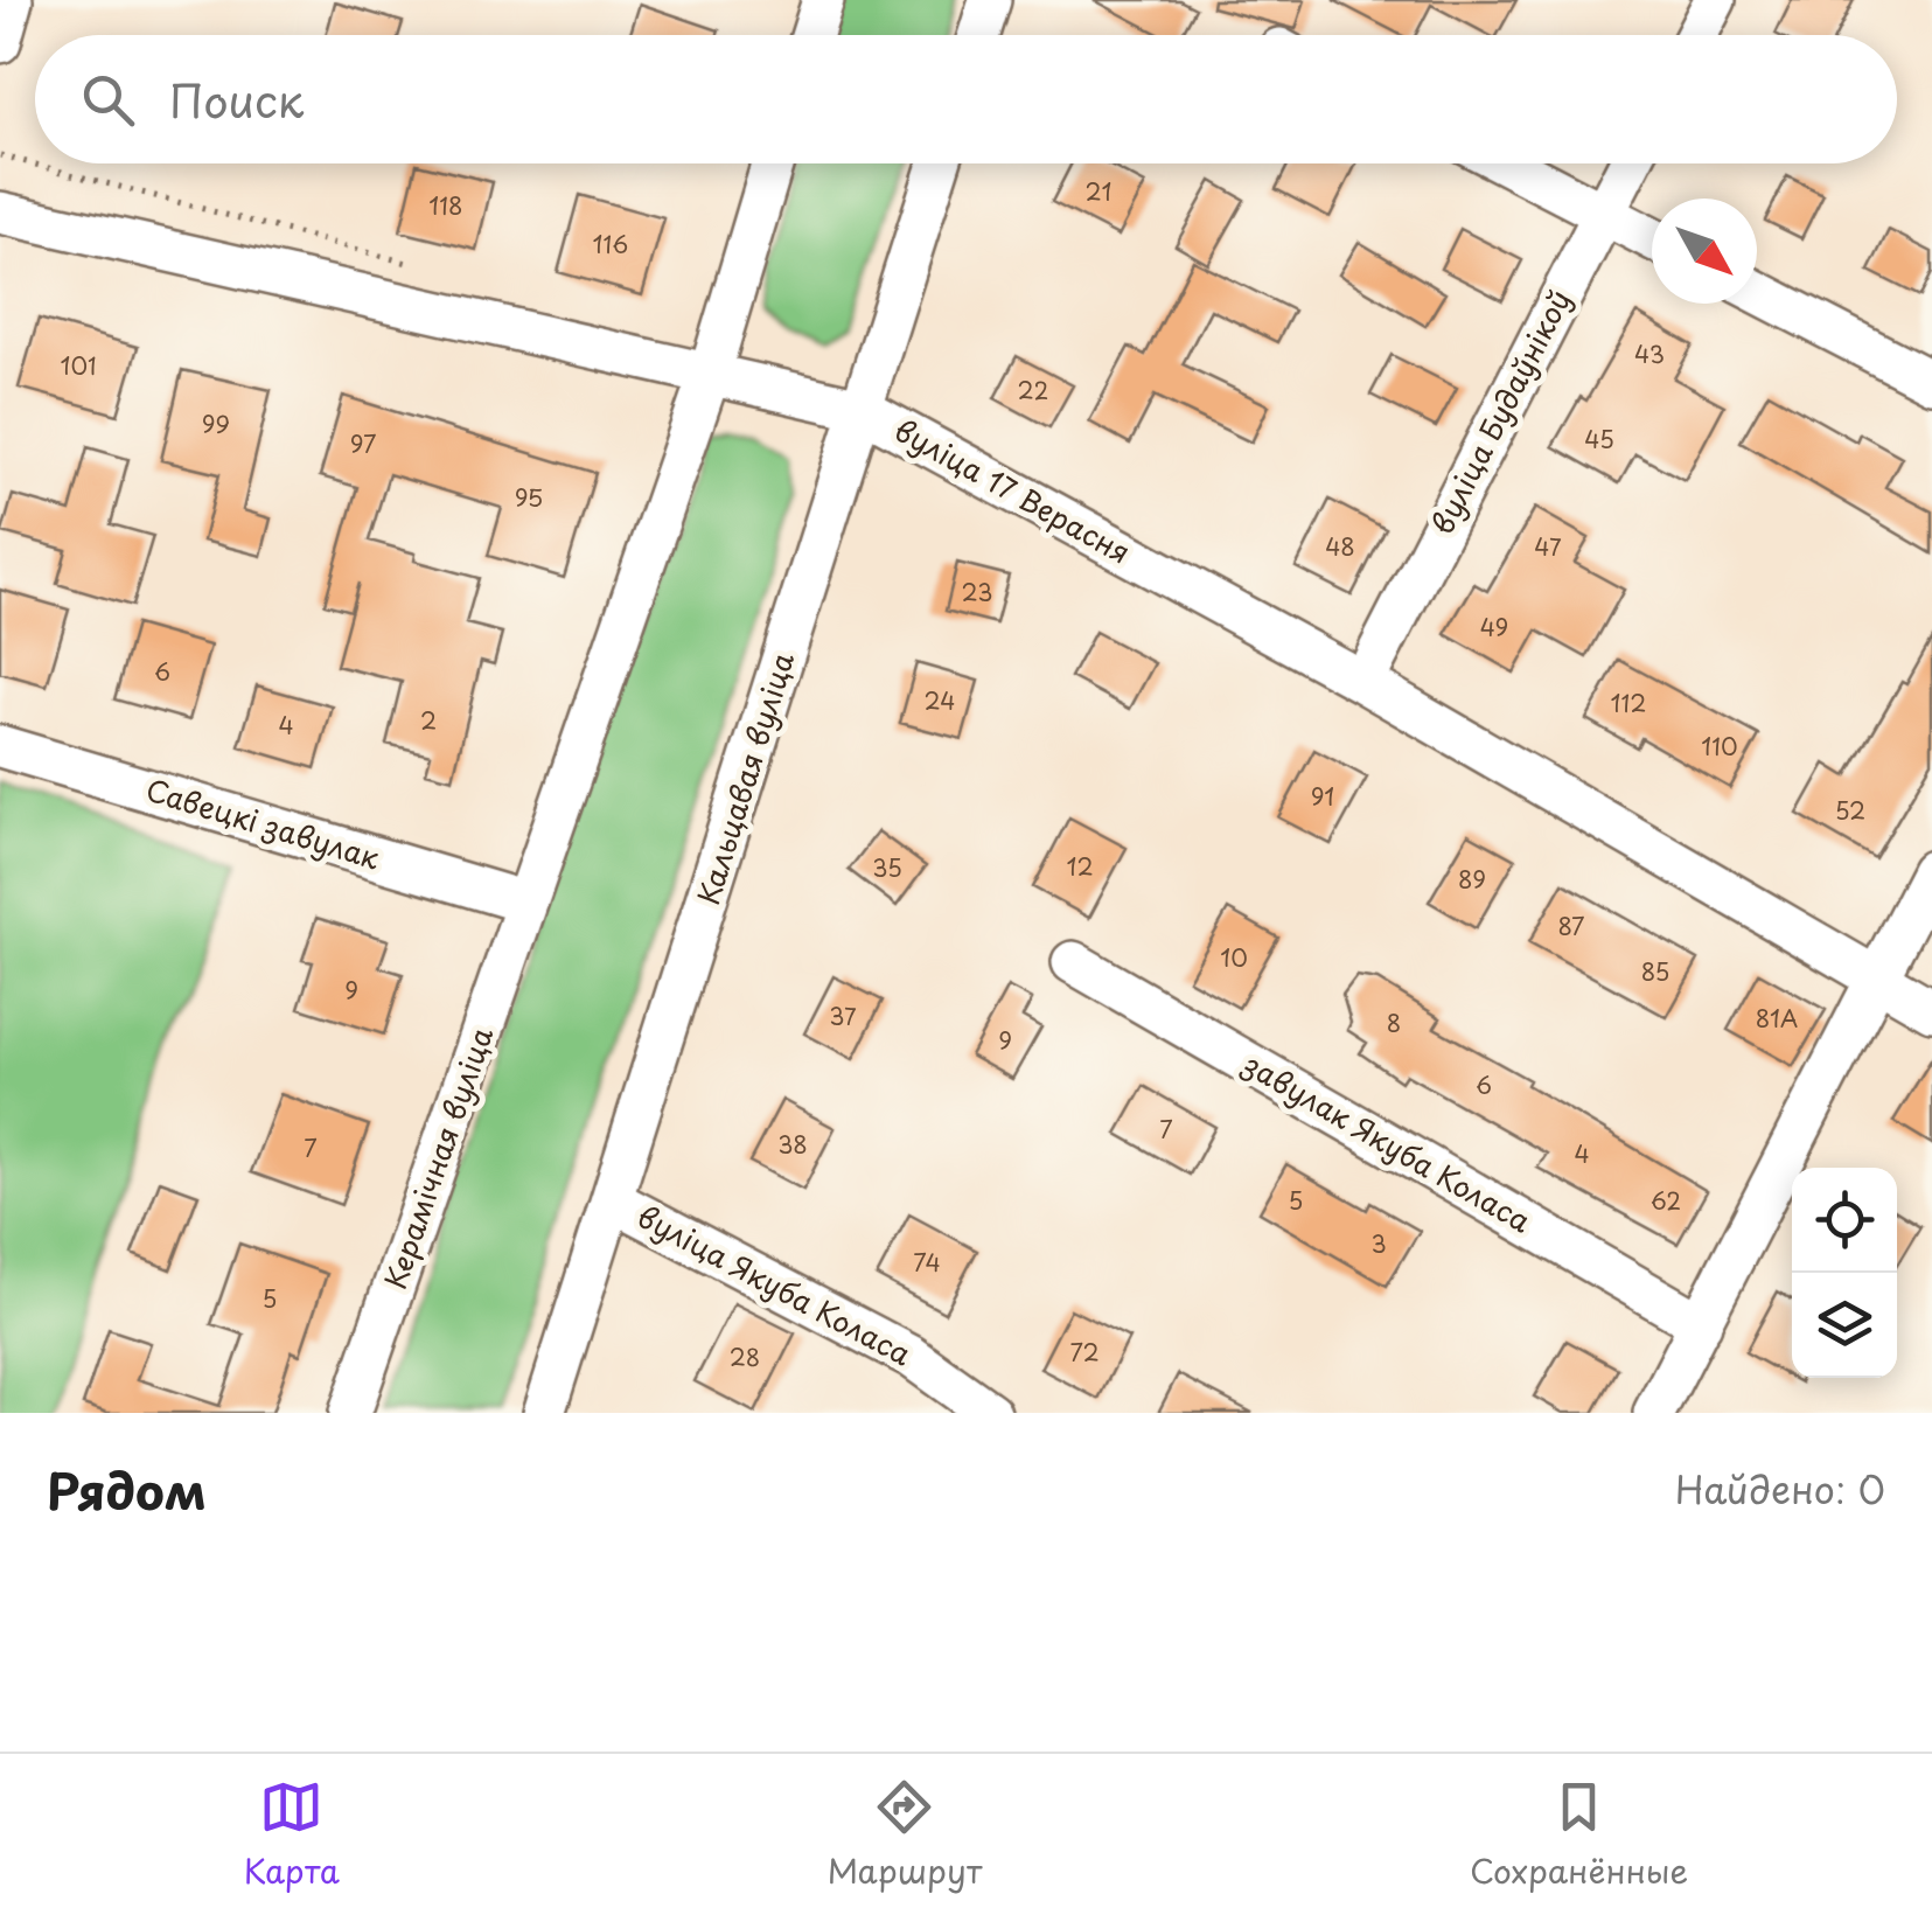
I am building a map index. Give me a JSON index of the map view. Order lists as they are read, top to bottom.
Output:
{
  "streets": {
    "street": [
      "вуліца Будаўнікоў",
      "вуліца 17 Верасня",
      "Кальцавая вуліца",
      "Савецкі завулак",
      "завулак Якуба Коласа",
      "Керамічная вуліца",
      "вуліца Якуба Коласа"
    ]
  },
  "crossings": [
    ["вуліца Будаўнікоў", "вуліца 17 Верасня"],
    ["вуліца 17 Верасня", "Кальцавая вуліца"],
    ["вуліца 17 Верасня", "Керамічная вуліца"],
    ["Кальцавая вуліца", "вуліца Якуба Коласа"],
    ["Савецкі завулак", "Керамічная вуліца"]
  ],
  "house_numbers": [
    "21",
    "118",
    "116",
    "43",
    "101",
    "22",
    "99",
    "45",
    "97",
    "95",
    "48",
    "47",
    "23",
    "49",
    "6",
    "24",
    "112",
    "2",
    "4",
    "110",
    "91",
    "52",
    "12",
    "35",
    "89",
    "87",
    "10",
    "85",
    "9",
    "37",
    "81А",
    "8",
    "9",
    "6",
    "7",
    "38",
    "7",
    "4",
    "5",
    "62",
    "3",
    "74",
    "5",
    "72",
    "28"
  ],
  "north": "bottom right",
  "page": {
    "search": "Поиск",
    "heading": ["Рядом", "Найдено: 0"],
    "nav": ["Карта", "Маршрут", "Сохранённые"]
  }
}
